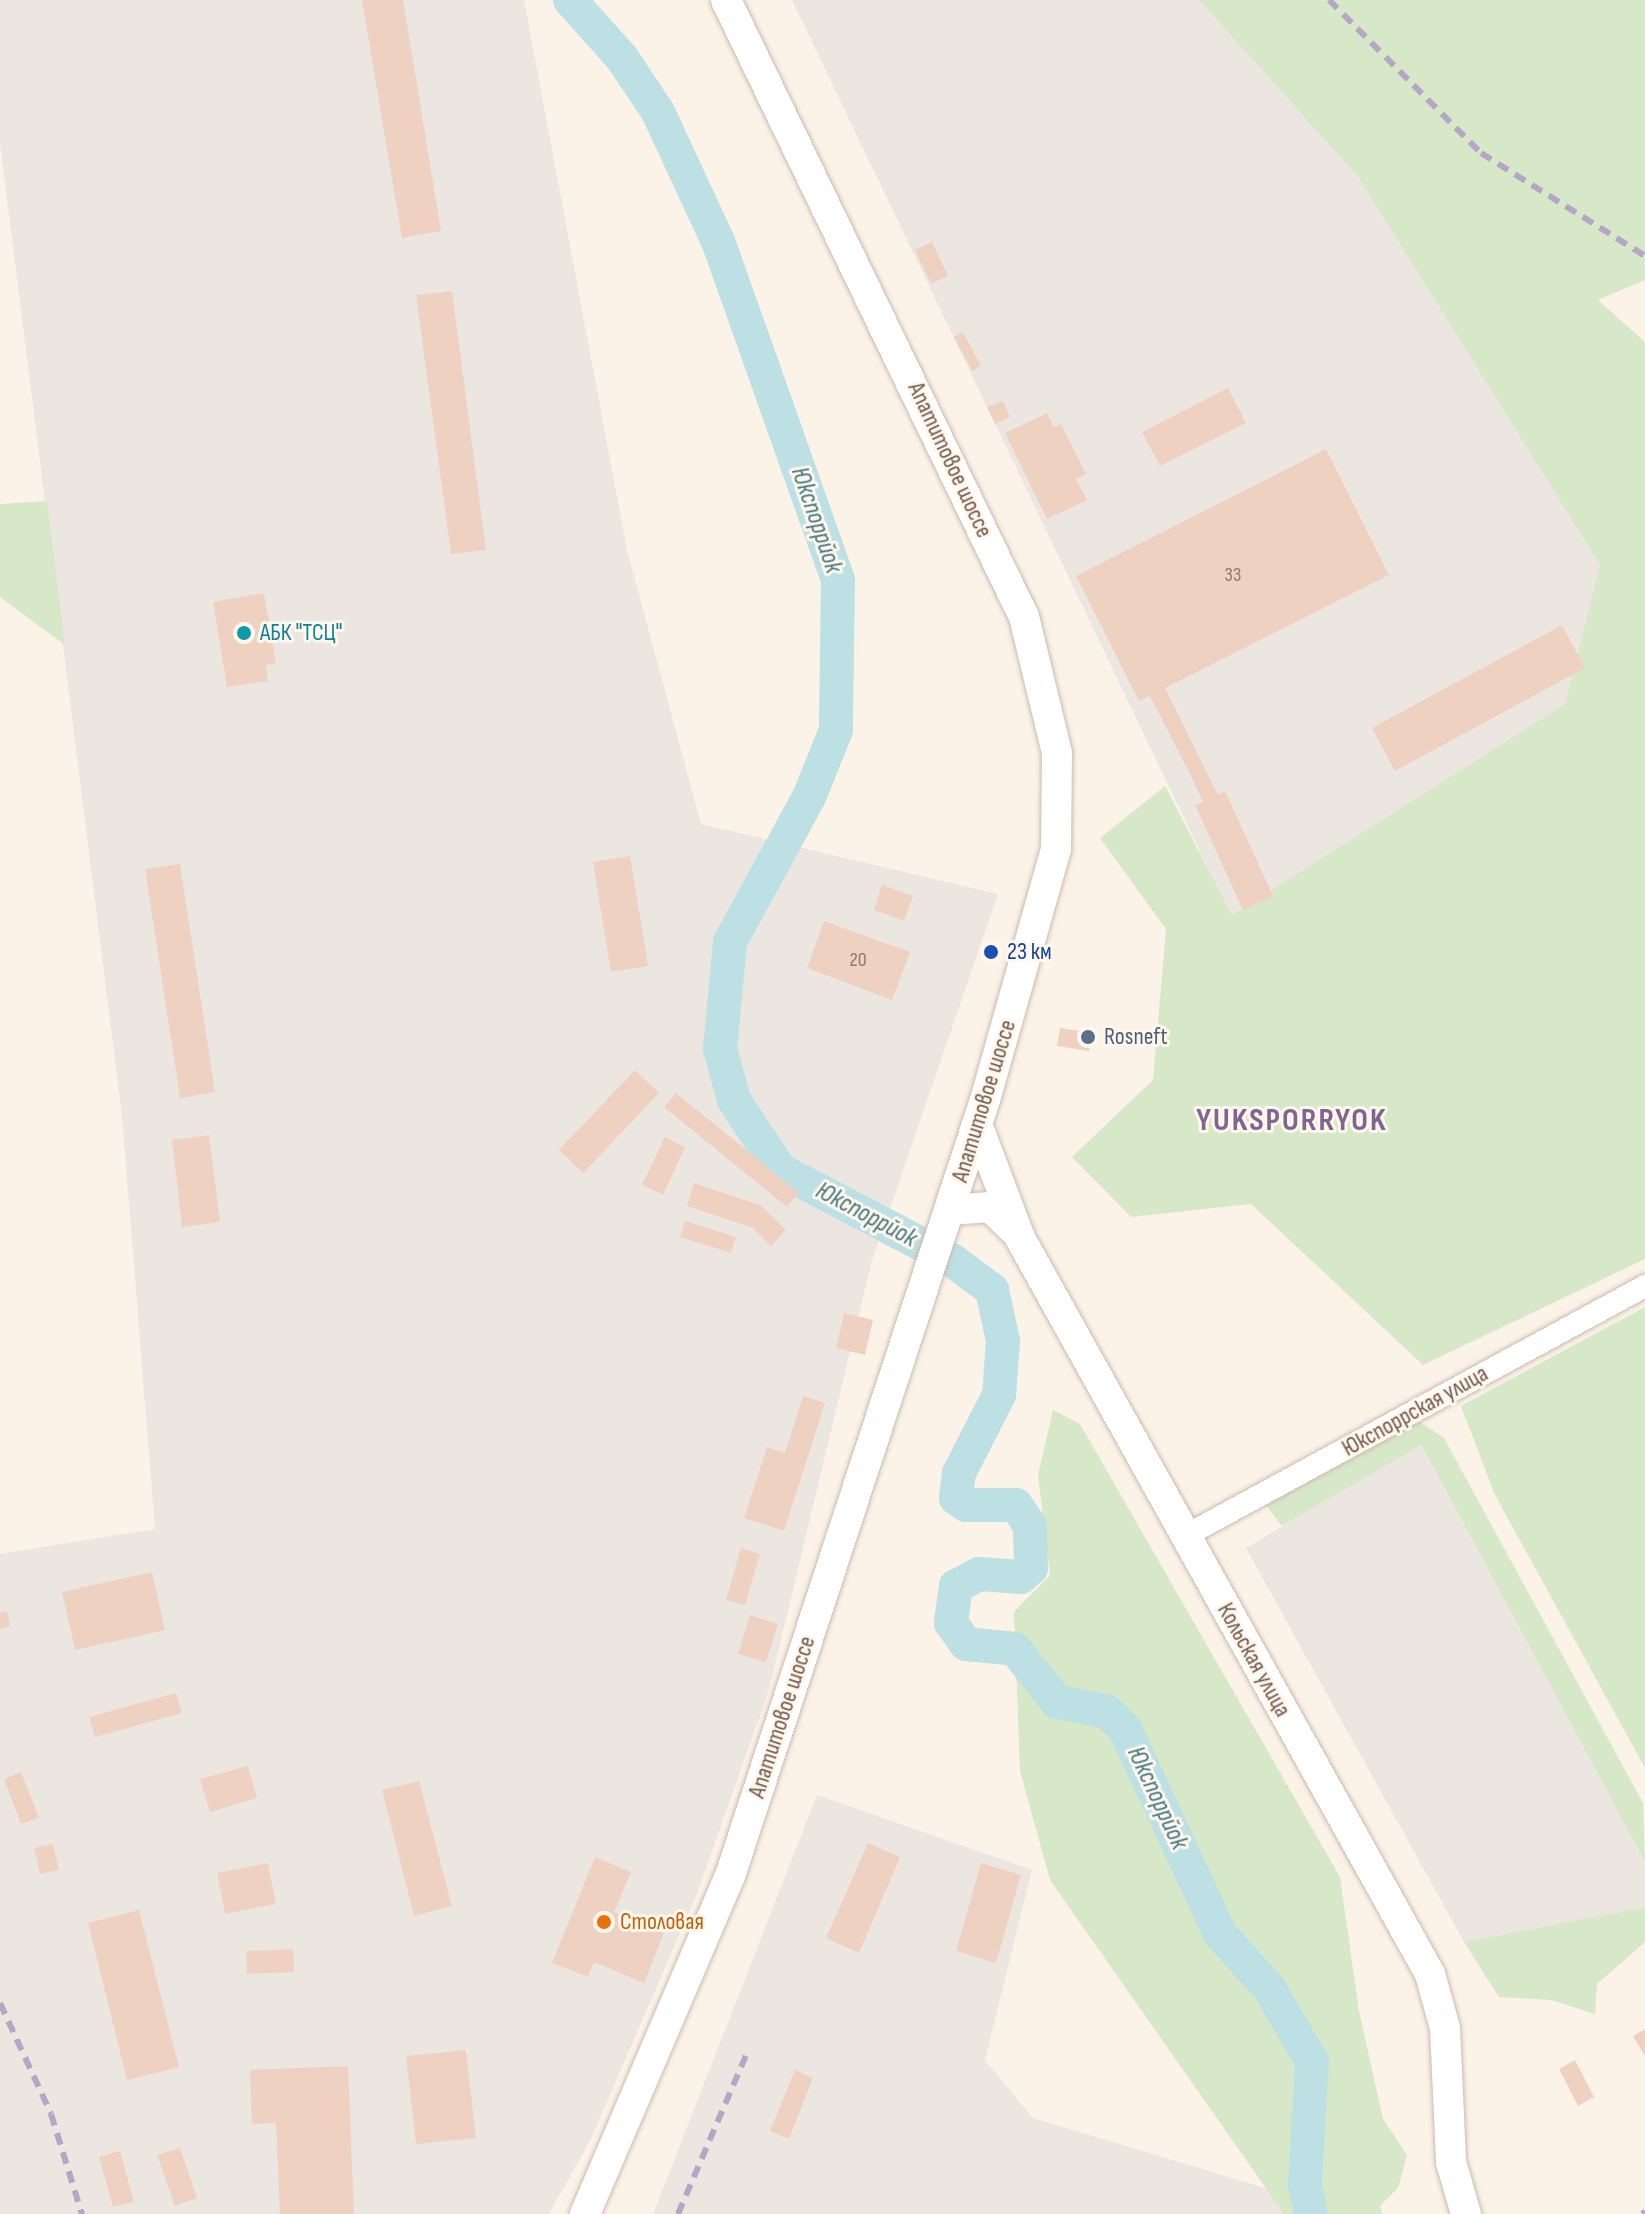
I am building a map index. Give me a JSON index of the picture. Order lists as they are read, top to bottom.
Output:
{
  "streets": {
    "street": ["Апатитовое шоссе", "Юкспоррская улица", "Кольская улица"]
  },
  "crossings": [
    ["Апатитовое шоссе", "Кольская улица"],
    ["Юкспоррская улица", "Кольская улица"]
  ],
  "districts": ["YUKSPORRYOK"],
  "water": ["Юкспоррйок"],
  "places": [
    "АБК \"ТСЦ\"",
    "23 км",
    "Rosneft",
    "Столовая"
  ],
  "house_numbers": ["33", "20"]
}
